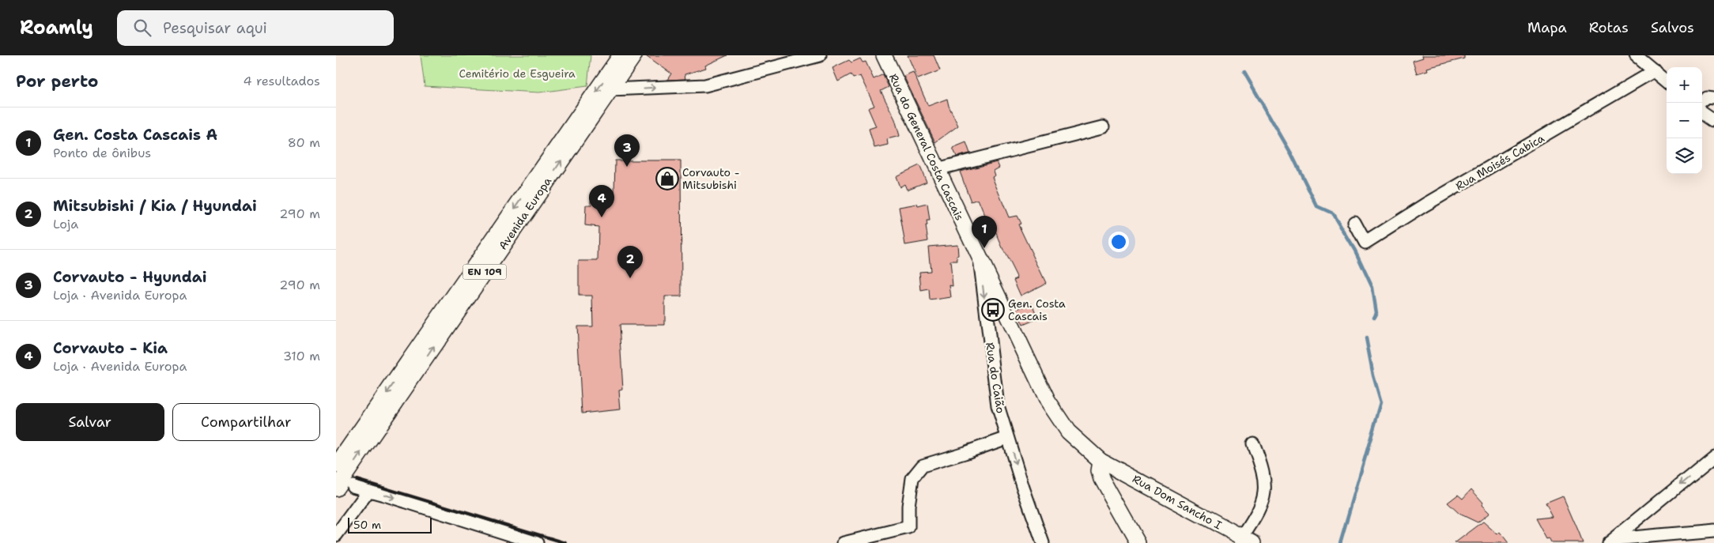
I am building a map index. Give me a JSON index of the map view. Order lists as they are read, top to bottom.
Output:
{
  "streets": {
    "main road": [
      "Rua do General Costa Cascais",
      "Avenida Europa",
      "EN 109",
      "Rua Dom Sancho I"
    ],
    "street": ["Rua Moisés Cabica", "Rua do Caião"]
  },
  "crossings": [
    ["Rua do General Costa Cascais", "Rua do Caião"],
    ["Rua do General Costa Cascais", "Rua Dom Sancho I"]
  ],
  "one_way": ["Rua do Caião"],
  "parks": ["Cemitério de Esgueira"],
  "places": {
    "shop": ["Corvauto - Mitsubishi"],
    "bus stop": ["Gen. Costa Cascais"]
  },
  "scale_bar": "50 m",
  "page": {
    "header": "Roamly",
    "search": "Pesquisar aqui",
    "nav": ["Mapa", "Rotas", "Salvos"],
    "heading": ["Por perto", "4 resultados"],
    "map_buttons": ["+", "−"],
    "list": [
      {
        "mark": "1",
        "name": "Gen. Costa Cascais A",
        "note": "Ponto de ônibus",
        "value": "80 m"
      },
      {
        "mark": "2",
        "name": "Mitsubishi / Kia / Hyundai",
        "note": "Loja",
        "value": "290 m"
      },
      {
        "mark": "3",
        "name": "Corvauto - Hyundai",
        "note": "Loja · Avenida Europa",
        "value": "290 m"
      },
      {
        "mark": "4",
        "name": "Corvauto - Kia",
        "note": "Loja · Avenida Europa",
        "value": "310 m"
      }
    ],
    "pins": [
      "3",
      "4",
      "1",
      "2"
    ],
    "buttons": ["Salvar", "Compartilhar"],
    "scale": "50 m"
  }
}
